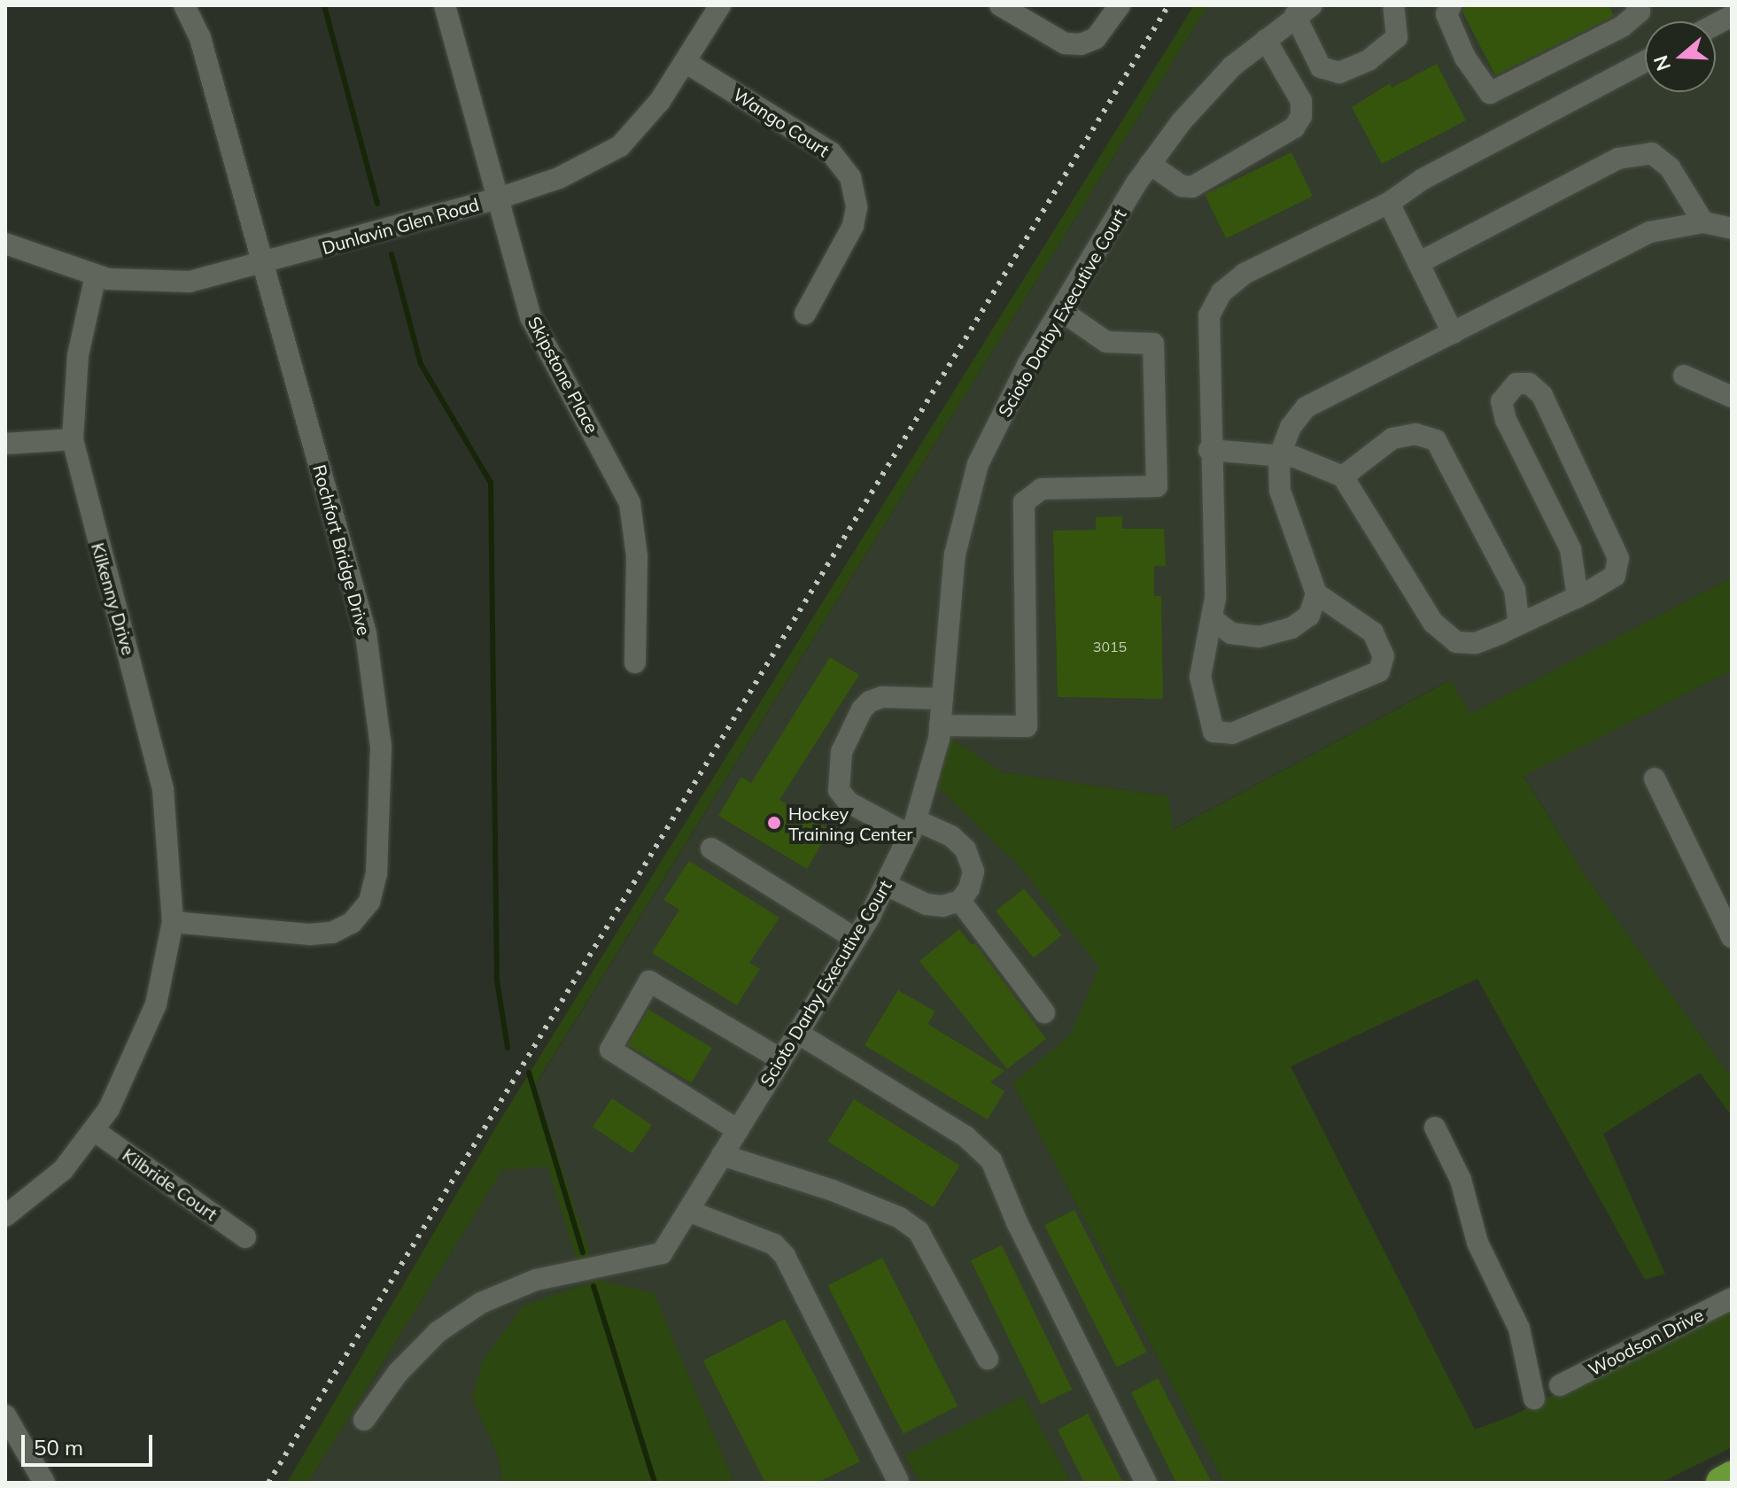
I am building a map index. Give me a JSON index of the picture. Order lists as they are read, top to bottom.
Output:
{
  "streets": {
    "street": [
      "Wango Court",
      "Dunlavin Glen Road",
      "Scioto Darby Executive Court",
      "Skipstone Place",
      "Rochfort Bridge Drive",
      "Kilkenny Drive",
      "Kilbride Court",
      "Woodson Drive"
    ]
  },
  "crossings": [
    ["Wango Court", "Dunlavin Glen Road"],
    ["Dunlavin Glen Road", "Skipstone Place"],
    ["Dunlavin Glen Road", "Rochfort Bridge Drive"],
    ["Dunlavin Glen Road", "Kilkenny Drive"],
    ["Rochfort Bridge Drive", "Kilkenny Drive"],
    ["Kilkenny Drive", "Kilbride Court"]
  ],
  "places": ["Hockey Training Center"],
  "house_numbers": ["3015"],
  "scale_bar": "50 m",
  "north": "left"
}
